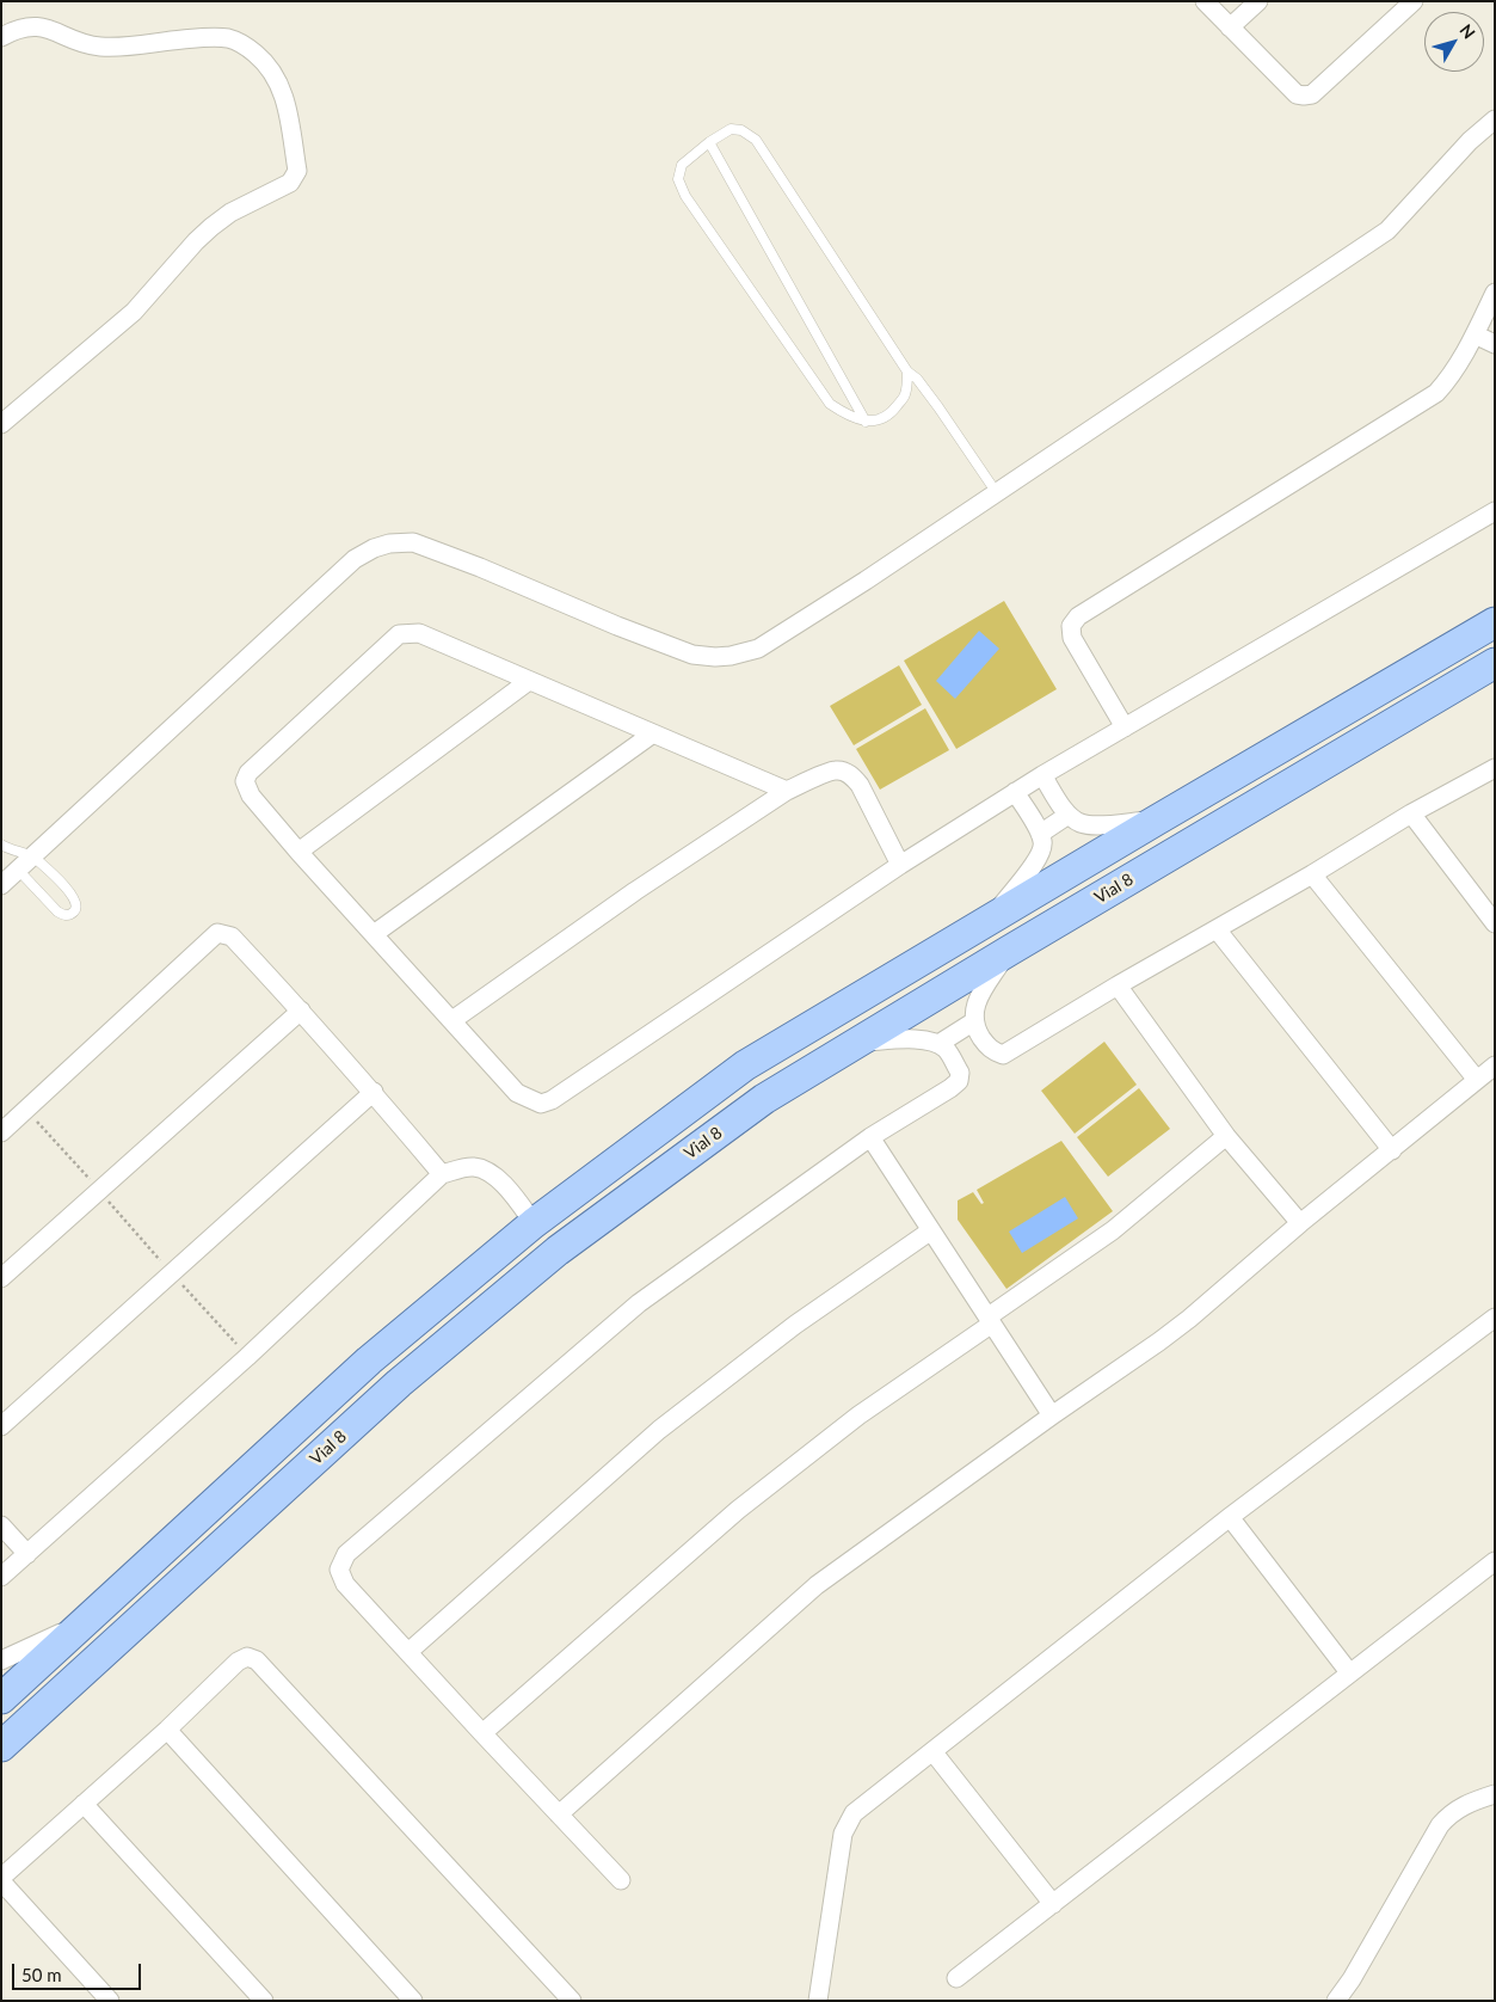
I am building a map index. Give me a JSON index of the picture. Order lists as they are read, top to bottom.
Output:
{
  "streets": {
    "main road": ["Vial 8"]
  },
  "scale_bar": "50 m",
  "north": "top right"
}
